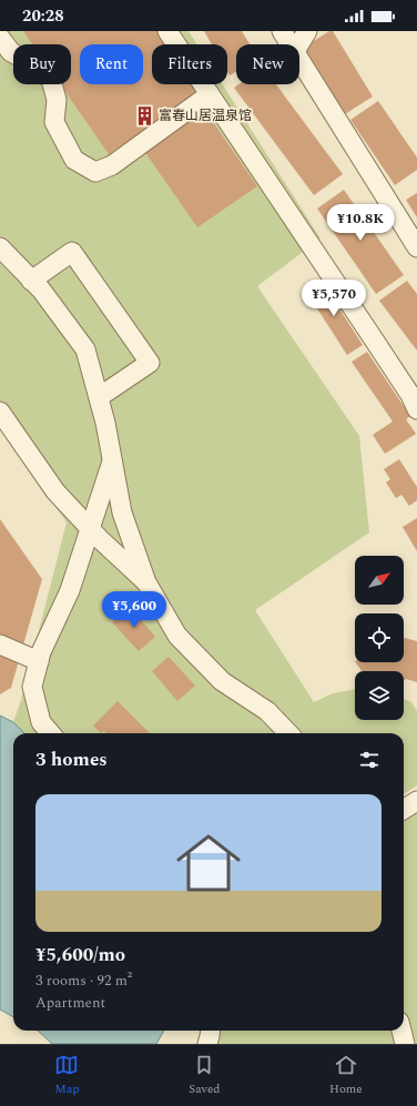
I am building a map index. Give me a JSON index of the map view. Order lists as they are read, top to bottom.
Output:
{
  "places": {
    "building": ["富春山居温泉馆"]
  },
  "north": "top right",
  "page": {
    "status": "20:28",
    "chip": [
      "Buy",
      "Rent",
      "Filters",
      "New"
    ],
    "price": ["¥10.8K", "¥5,570", "¥5,600"],
    "heading": "3 homes",
    "list": [
      {
        "name": "¥5,600/mo",
        "note": "3 rooms · 92 m² · Apartment"
      }
    ],
    "tabs": ["Map", "Saved", "Home"]
  }
}
